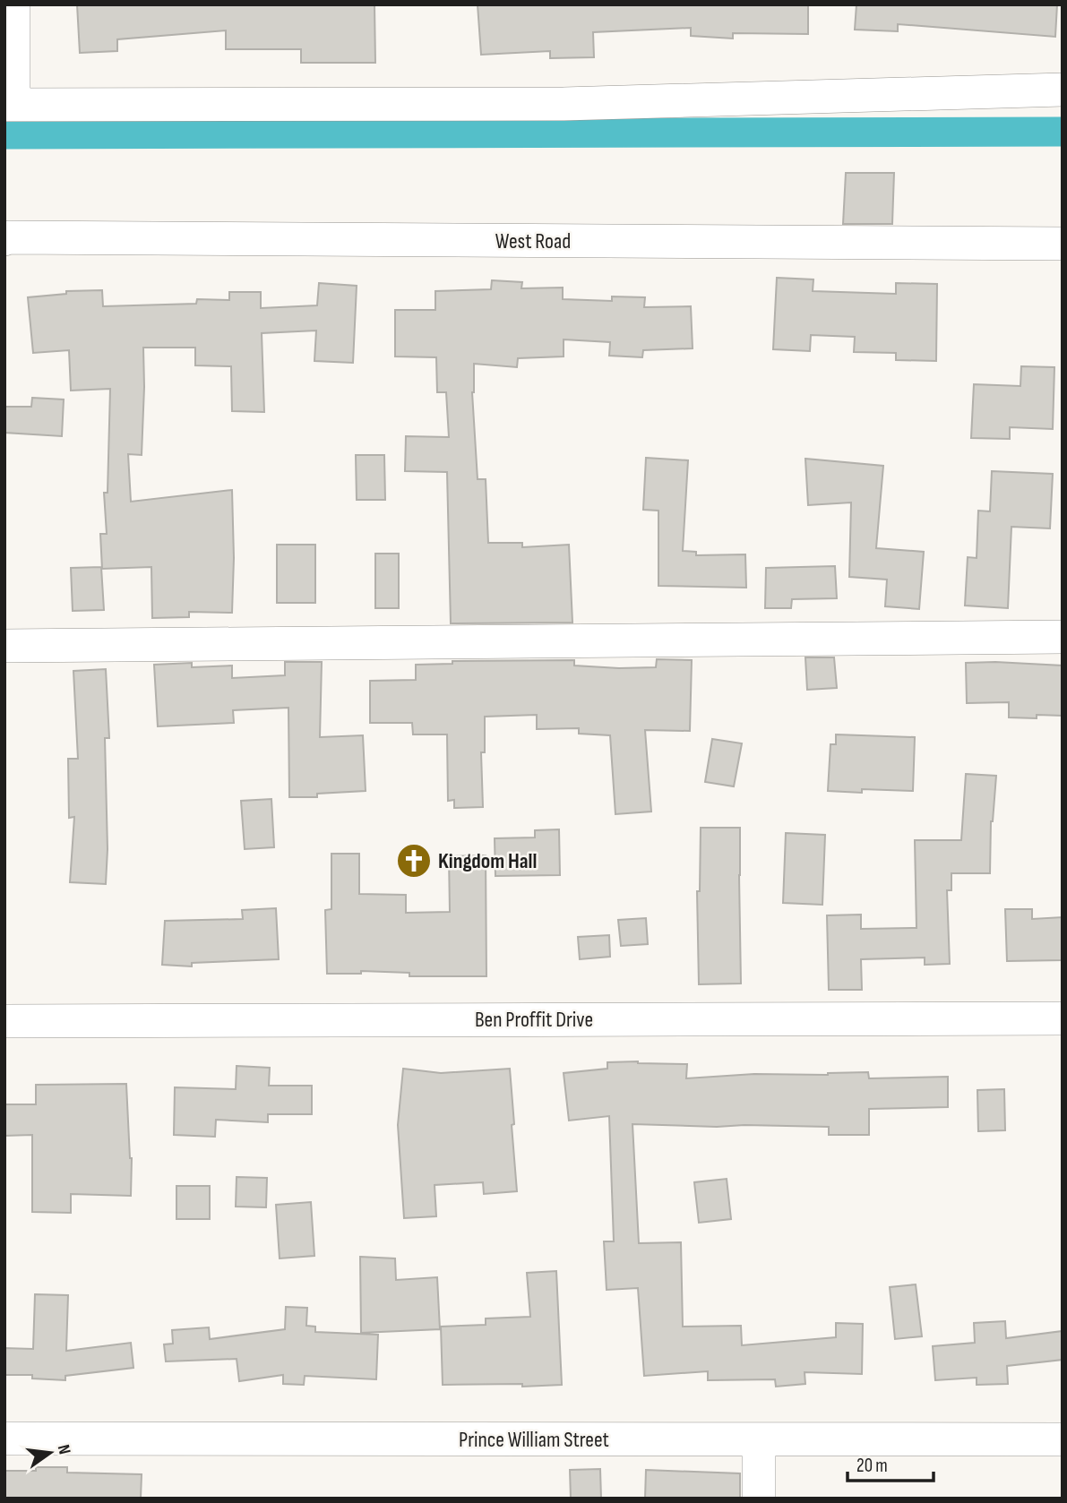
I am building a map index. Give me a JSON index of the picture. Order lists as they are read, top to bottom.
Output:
{
  "streets": {
    "street": ["West Road", "Ben Proffit Drive", "Prince William Street"]
  },
  "places": {
    "church": ["Kingdom Hall"]
  },
  "scale_bar": "20 m",
  "north": "right"
}
